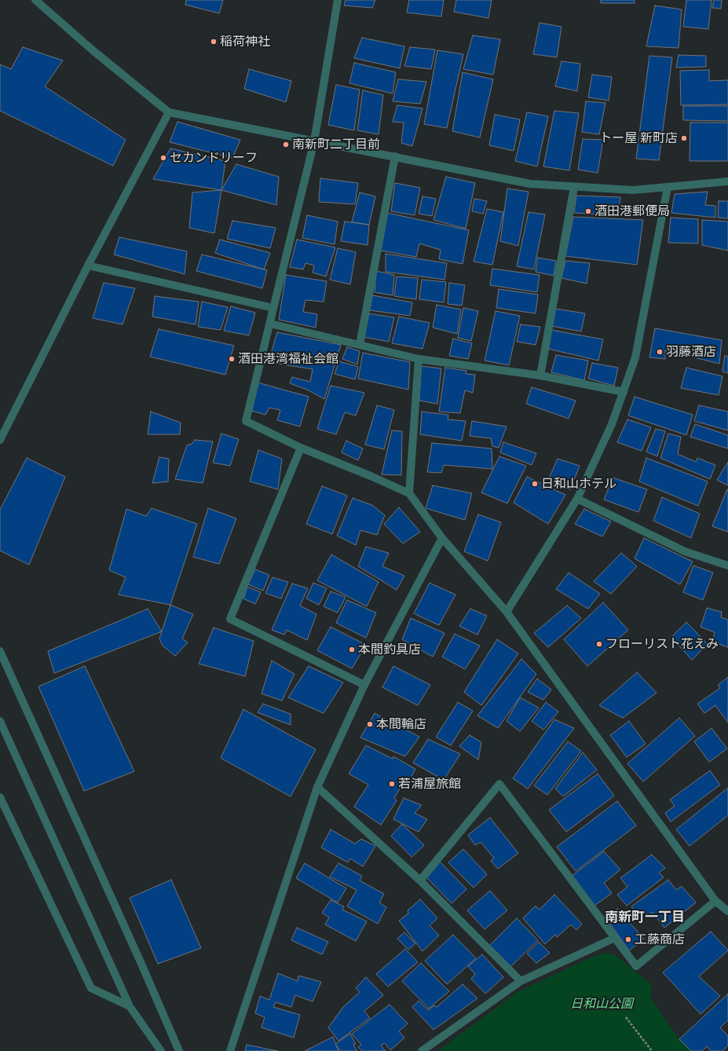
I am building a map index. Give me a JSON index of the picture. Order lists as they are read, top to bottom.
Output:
{
  "districts": ["南新町一丁目"],
  "parks": ["日和山公園"],
  "places": [
    "稲荷神社",
    "トー屋 新町店",
    "南新町二丁目前",
    "セカンドリーフ",
    "酒田港郵便局",
    "羽藤酒店",
    "酒田港湾福祉会館",
    "日和山ホテル",
    "フローリスト花えみ",
    "本間釣具店",
    "本間輪店",
    "若浦屋旅館",
    "工藤商店"
  ]
}
